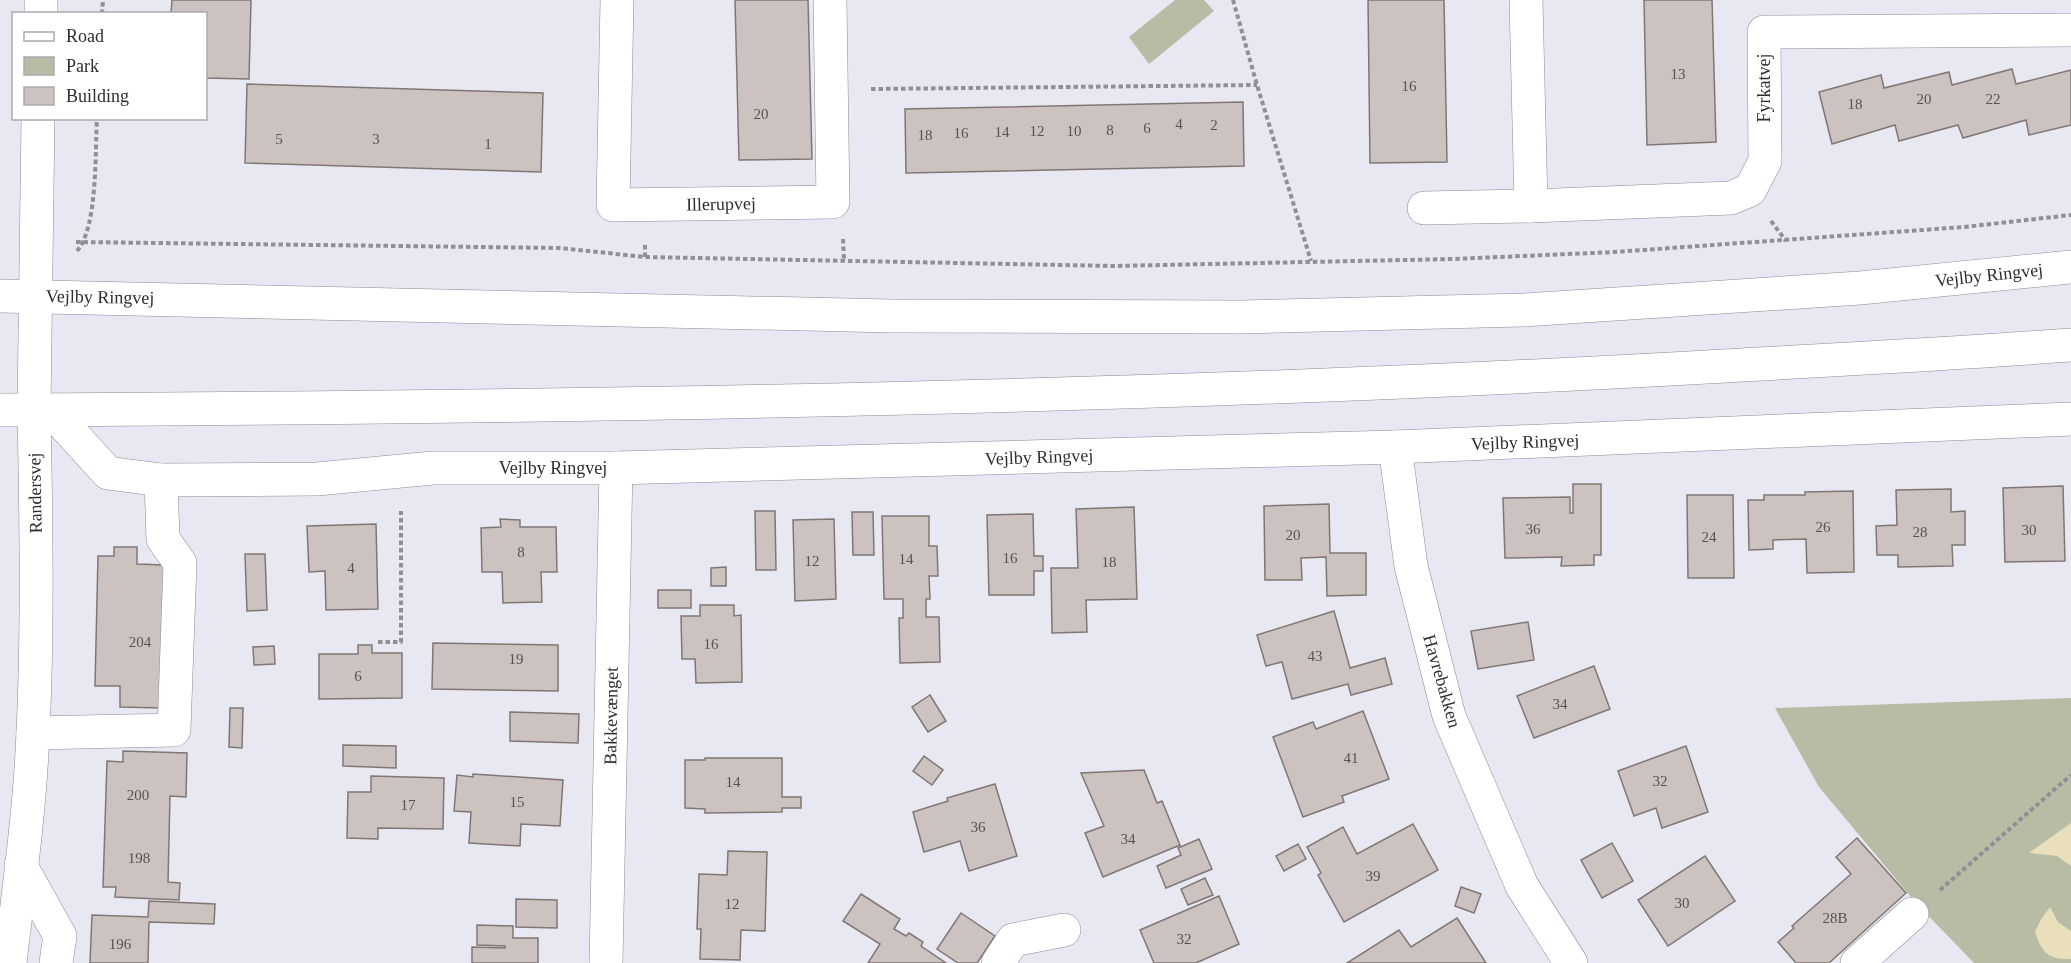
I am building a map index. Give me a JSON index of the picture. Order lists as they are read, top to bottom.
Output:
{
  "streets": {
    "street": [
      "Fyrkatvej",
      "Illerupvej",
      "Vejlby Ringvej",
      "Randersvej",
      "Havrebakken",
      "Bakkevænget"
    ]
  },
  "crossings": [
    ["Vejlby Ringvej", "Randersvej"],
    ["Vejlby Ringvej", "Havrebakken"],
    ["Vejlby Ringvej", "Bakkevænget"]
  ],
  "house_numbers": [
    "13",
    "16",
    "20",
    "22",
    "18",
    "20",
    "4",
    "2",
    "6",
    "8",
    "12",
    "10",
    "14",
    "16",
    "18",
    "5",
    "3",
    "1",
    "26",
    "36",
    "30",
    "28",
    "20",
    "24",
    "8",
    "16",
    "14",
    "12",
    "18",
    "4",
    "204",
    "16",
    "43",
    "19",
    "6",
    "34",
    "41",
    "32",
    "14",
    "200",
    "15",
    "17",
    "36",
    "34",
    "198",
    "39",
    "30",
    "12",
    "28B",
    "32",
    "196"
  ],
  "legend": ["Road", "Park", "Building"]
}
